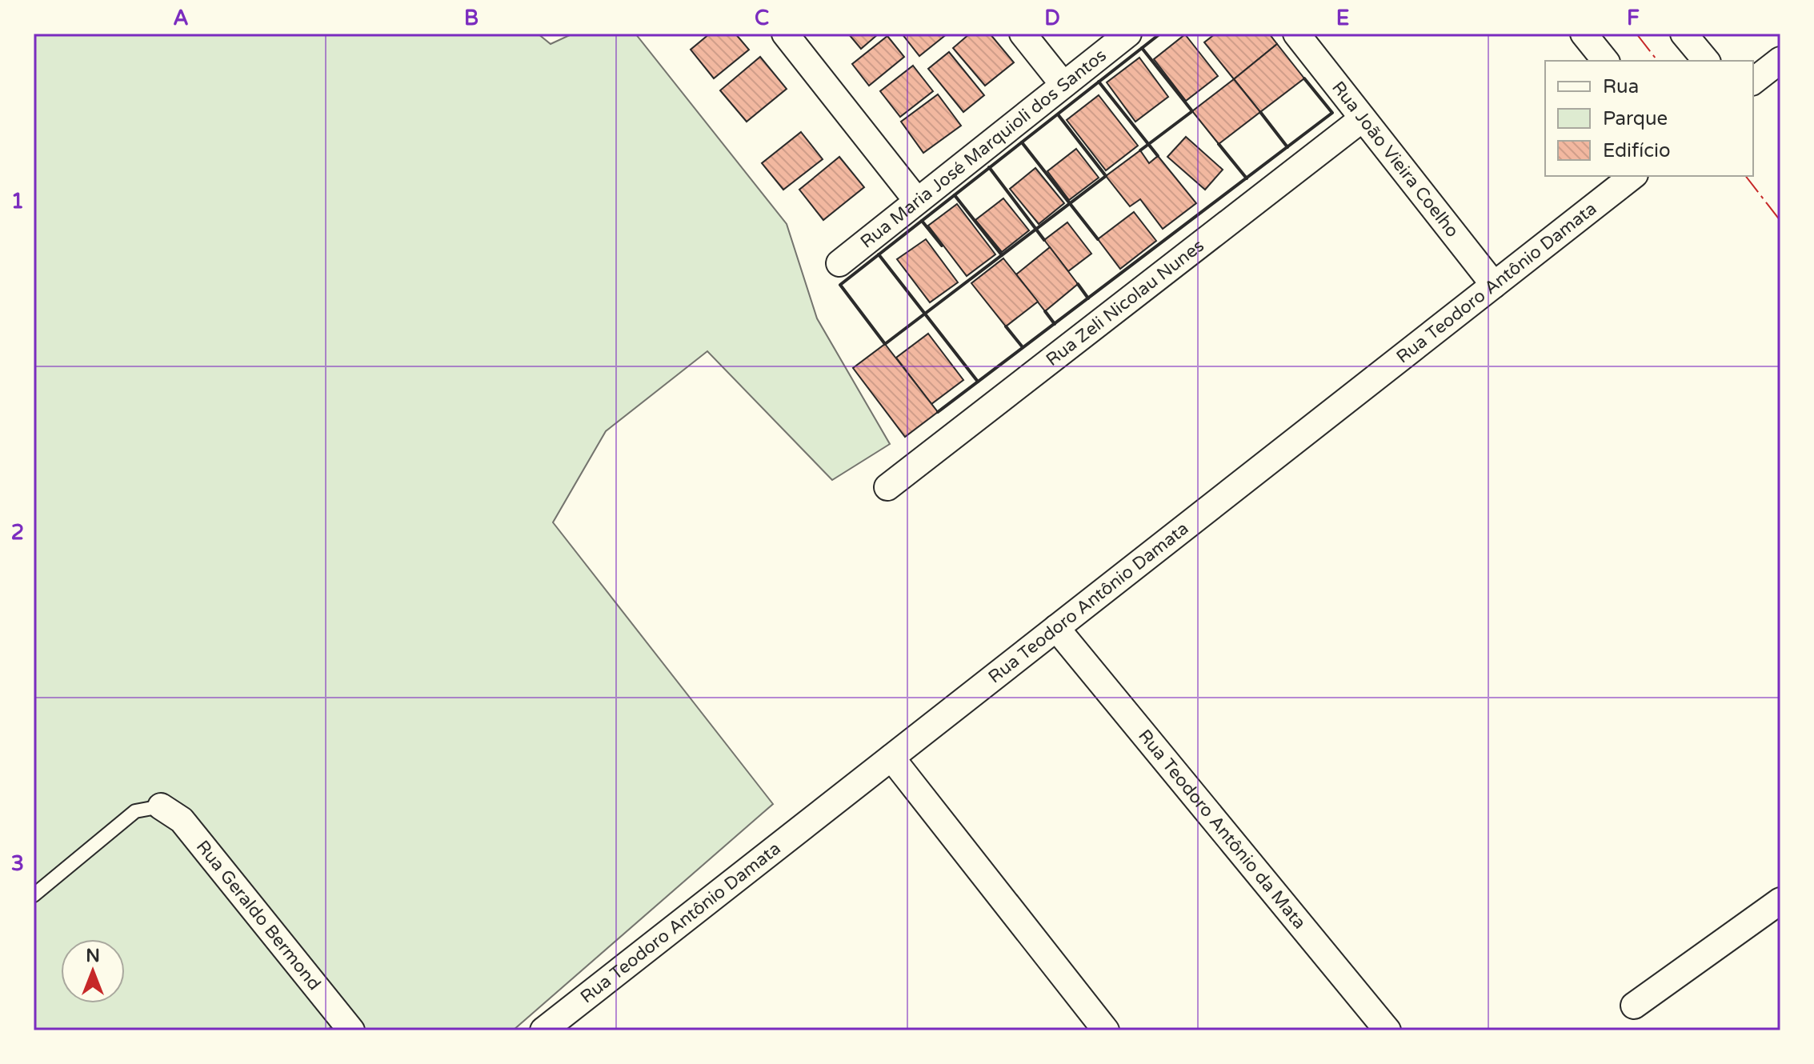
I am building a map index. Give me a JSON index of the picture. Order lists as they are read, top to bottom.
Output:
{
  "streets": {
    "street": [
      "Rua Maria José Marquioli dos Santos",
      "Rua João Vieira Coelho",
      "Rua Teodoro Antônio Damata",
      "Rua Zeli Nicolau Nunes",
      "Rua Teodoro Antônio da Mata",
      "Rua Geraldo Bermond"
    ]
  },
  "crossings": [
    ["Rua João Vieira Coelho", "Rua Teodoro Antônio Damata"],
    ["Rua João Vieira Coelho", "Rua Zeli Nicolau Nunes"],
    ["Rua Teodoro Antônio Damata", "Rua Teodoro Antônio da Mata"]
  ],
  "legend": ["Rua", "Parque", "Edifício"],
  "north": "top",
  "grid": {
    "columns": [
      "A",
      "B",
      "C",
      "D",
      "E",
      "F"
    ],
    "rows": ["1", "2", "3"]
  }
}
